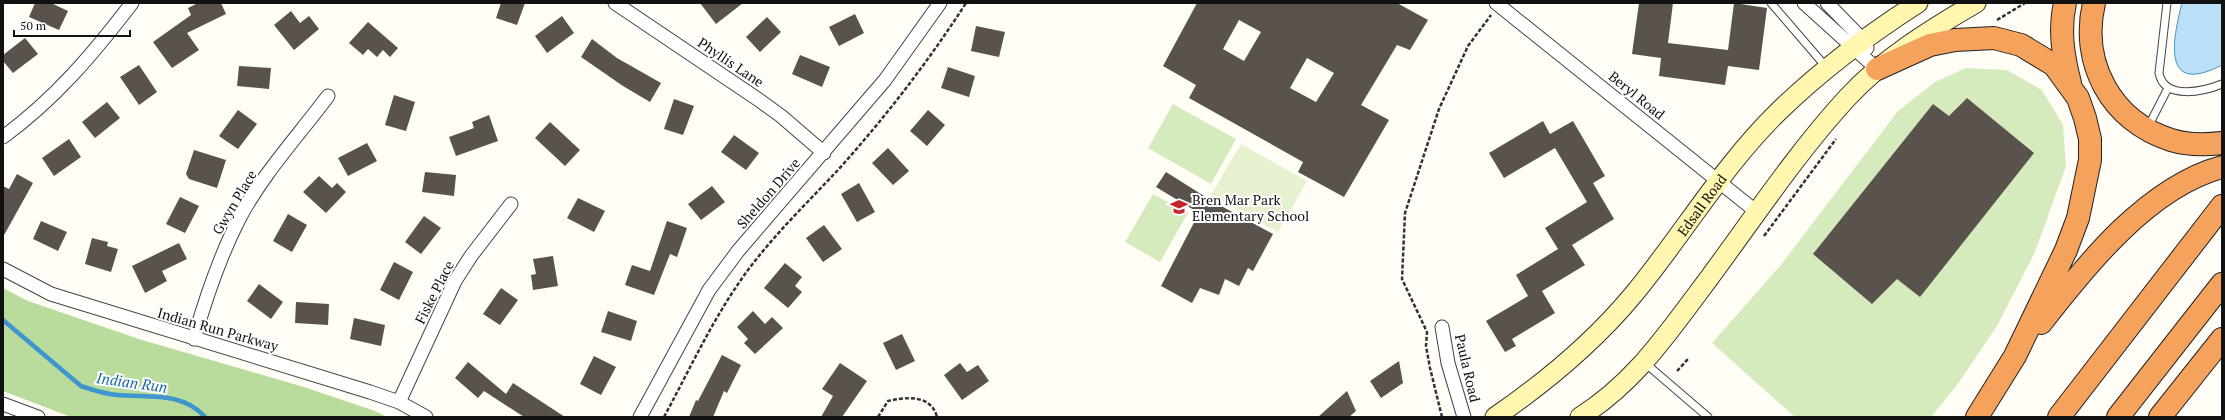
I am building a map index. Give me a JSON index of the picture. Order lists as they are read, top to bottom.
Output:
{
  "streets": {
    "main road": ["Edsall Road"],
    "street": [
      "Phyllis Lane",
      "Beryl Road",
      "Sheldon Drive",
      "Gwyn Place",
      "Fiske Place",
      "Indian Run Parkway",
      "Paula Road"
    ]
  },
  "crossings": [
    ["Phyllis Lane", "Sheldon Drive"],
    ["Beryl Road", "Edsall Road"],
    ["Gwyn Place", "Indian Run Parkway"],
    ["Fiske Place", "Indian Run Parkway"]
  ],
  "water": ["Indian Run"],
  "places": {
    "school or university": ["Bren Mar Park Elementary School"]
  },
  "scale_bar": "50 m"
}
